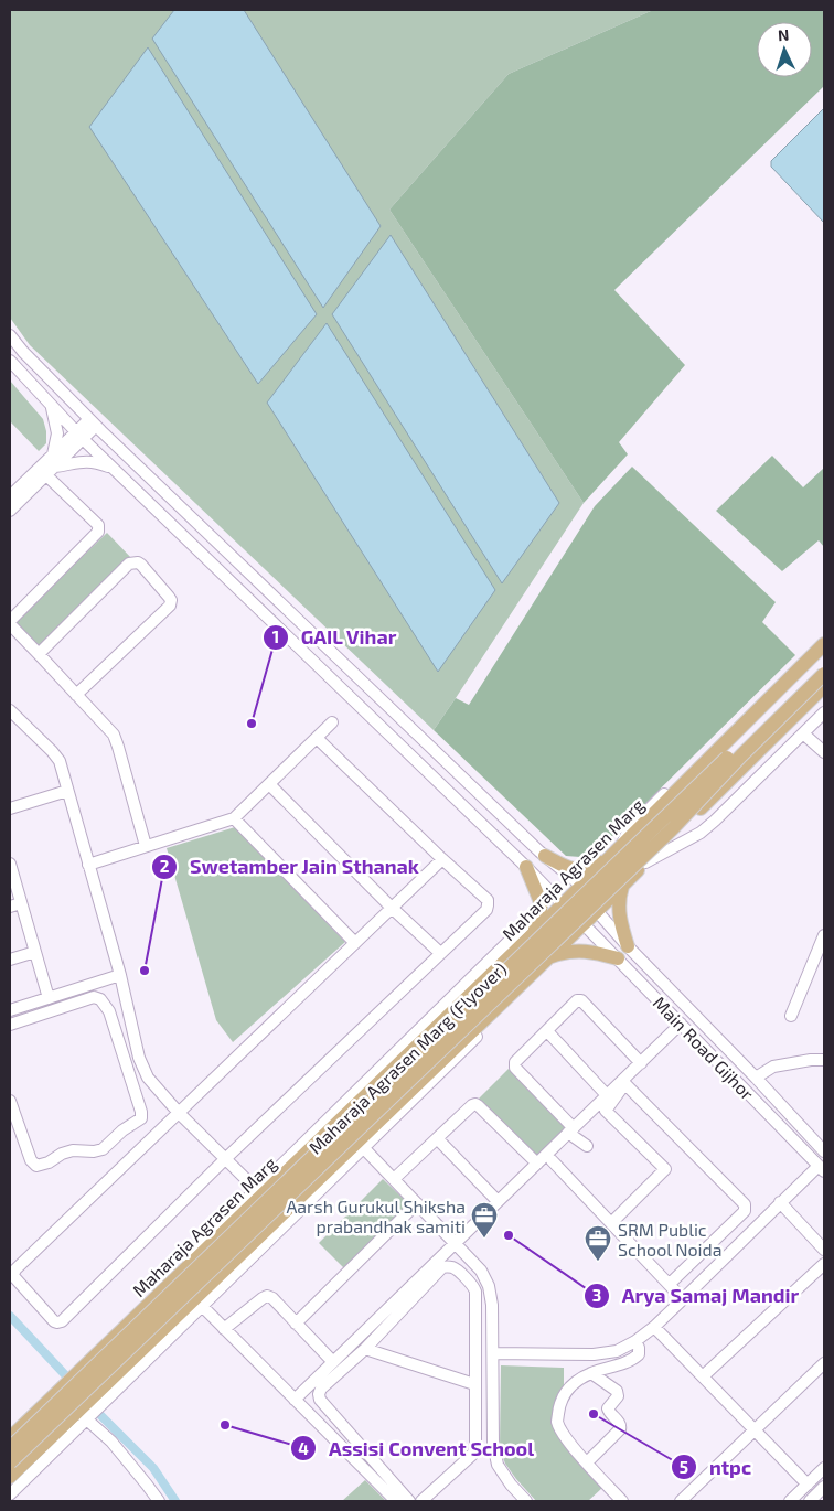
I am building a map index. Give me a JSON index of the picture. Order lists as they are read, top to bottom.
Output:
{
  "streets": {
    "main road": ["Maharaja Agrasen Marg", "Maharaja Agrasen Marg (Flyover)"],
    "street": ["Main Road Gijhor"]
  },
  "places": {
    "other": [
      "GAIL Vihar",
      "Swetamber Jain Sthanak",
      "Arya Samaj Mandir",
      "ntpc",
      "Assisi Convent School"
    ],
    "office": ["Aarsh Gurukul Shiksha prabandhak samiti", "SRM Public School Noida"]
  },
  "north": "top"
}
